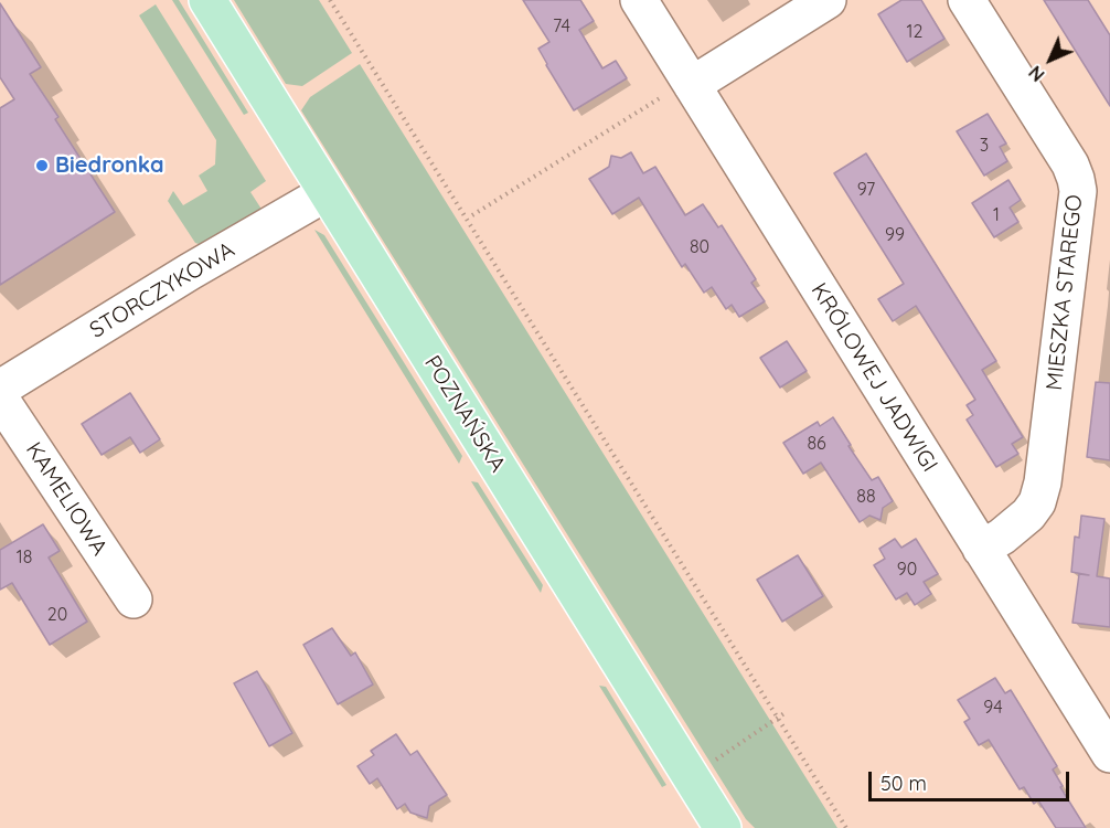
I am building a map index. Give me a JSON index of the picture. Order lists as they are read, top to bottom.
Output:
{
  "streets": {
    "main road": ["POZNAŃSKA"],
    "street": [
      "STORCZYKOWA",
      "MIESZKA STAREGO",
      "KRÓLOWEJ JADWIGI",
      "KAMELIOWA"
    ]
  },
  "crossings": [
    ["STORCZYKOWA", "POZNAŃSKA"],
    ["MIESZKA STAREGO", "KRÓLOWEJ JADWIGI"]
  ],
  "places": ["Biedronka"],
  "house_numbers": [
    "74",
    "12",
    "3",
    "97",
    "1",
    "99",
    "80",
    "86",
    "88",
    "18",
    "90",
    "20",
    "94"
  ],
  "scale_bar": "50 m",
  "north": "bottom left"
}
